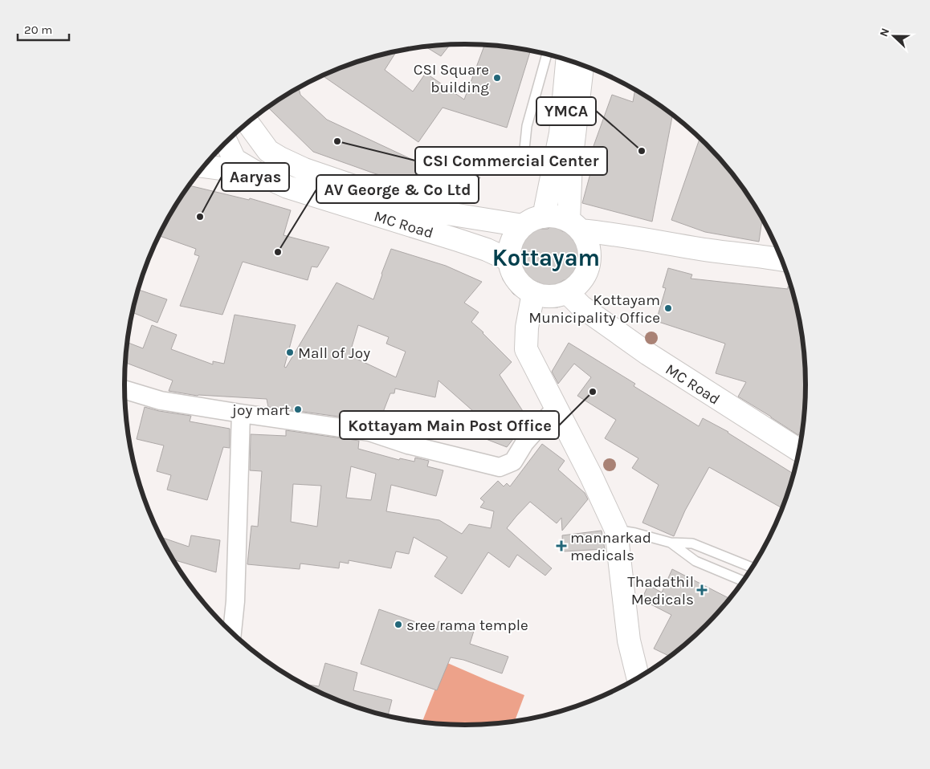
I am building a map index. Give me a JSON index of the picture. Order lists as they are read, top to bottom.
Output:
{
  "streets": {
    "main road": ["MC Road"]
  },
  "districts": ["Kottayam"],
  "places": {
    "other": [
      "CSI Square building",
      "CSI Commercial Center",
      "YMCA",
      "Aaryas",
      "AV George & Co Ltd",
      "Kottayam Municipality Office",
      "Mall of Joy",
      "Kottayam Main Post Office",
      "joy mart",
      "sree rama temple"
    ],
    "health": ["mannarkad medicals", "Thadathil Medicals"]
  },
  "scale_bar": "20 m",
  "north": "left"
}
